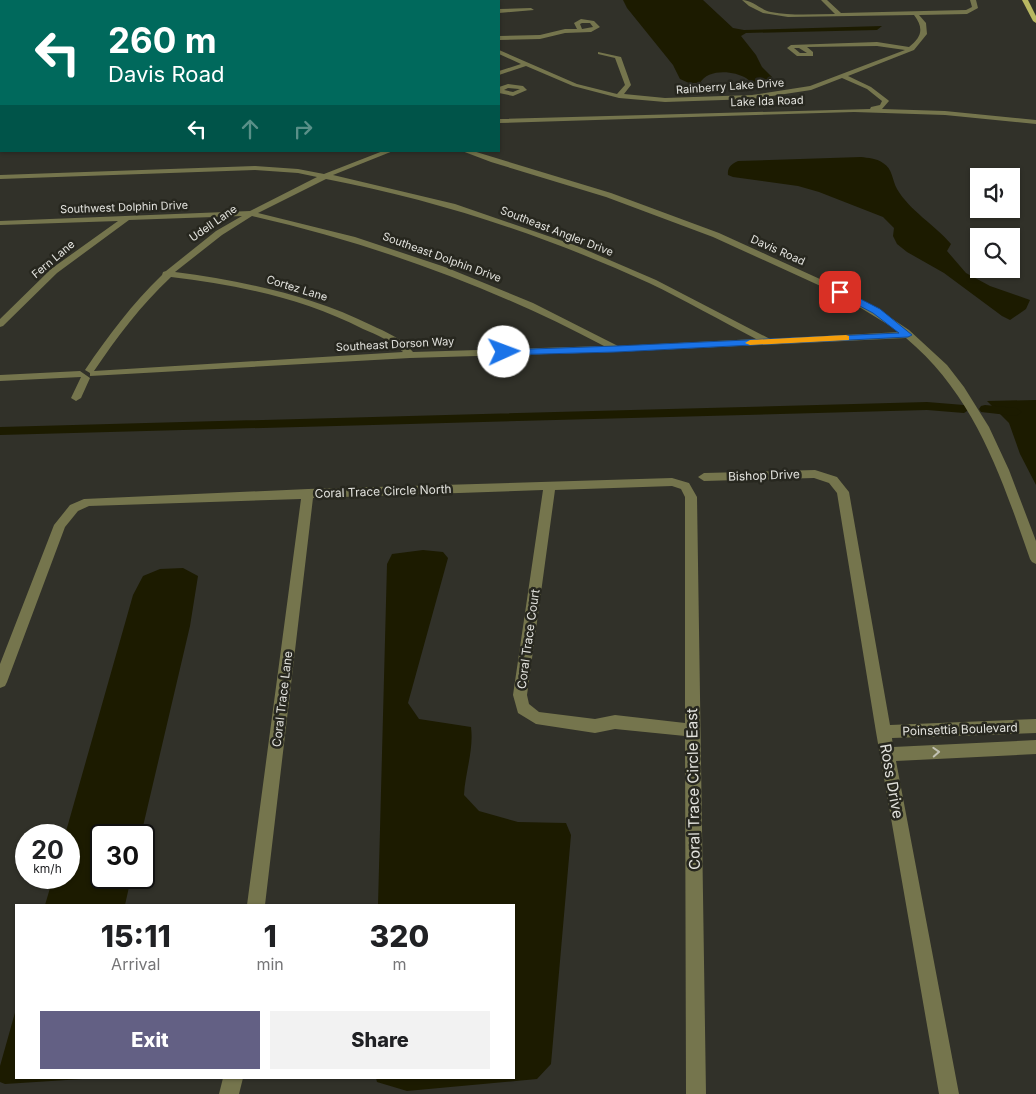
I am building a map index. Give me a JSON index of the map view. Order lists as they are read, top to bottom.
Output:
{
  "streets": {
    "street": [
      "Rainberry Lake Drive",
      "Lake Ida Road",
      "Southwest Dolphin Drive",
      "Udell Lane",
      "Southeast Angler Drive",
      "Davis Road",
      "Southeast Dolphin Drive",
      "Fern Lane",
      "Cortez Lane",
      "Southeast Dorson Way",
      "Bishop Drive",
      "Coral Trace Circle North",
      "Coral Trace Court",
      "Coral Trace Lane",
      "Poinsettia Boulevard",
      "Ross Drive",
      "Coral Trace Circle East"
    ]
  },
  "crossings": [
    ["Southwest Dolphin Drive", "Udell Lane"],
    ["Southwest Dolphin Drive", "Southeast Dolphin Drive"],
    ["Southwest Dolphin Drive", "Fern Lane"],
    ["Udell Lane", "Southeast Angler Drive"],
    ["Udell Lane", "Southeast Dolphin Drive"],
    ["Udell Lane", "Cortez Lane"],
    ["Udell Lane", "Southeast Dorson Way"],
    ["Southeast Angler Drive", "Southeast Dorson Way"],
    ["Davis Road", "Southeast Dorson Way"],
    ["Southeast Dolphin Drive", "Southeast Dorson Way"],
    ["Cortez Lane", "Southeast Dorson Way"],
    ["Bishop Drive", "Ross Drive"],
    ["Coral Trace Circle North", "Coral Trace Court"],
    ["Coral Trace Circle North", "Coral Trace Lane"],
    ["Coral Trace Circle North", "Coral Trace Circle East"],
    ["Coral Trace Court", "Coral Trace Circle East"],
    ["Poinsettia Boulevard", "Ross Drive"]
  ],
  "page": {
    "turn": ["260 m", "Davis Road"],
    "speed": "20 km/h",
    "limit": "30",
    "eta": [
      "15:11",
      "Arrival",
      "1",
      "min",
      "320",
      "m"
    ],
    "buttons": ["Exit", "Share"]
  }
}
